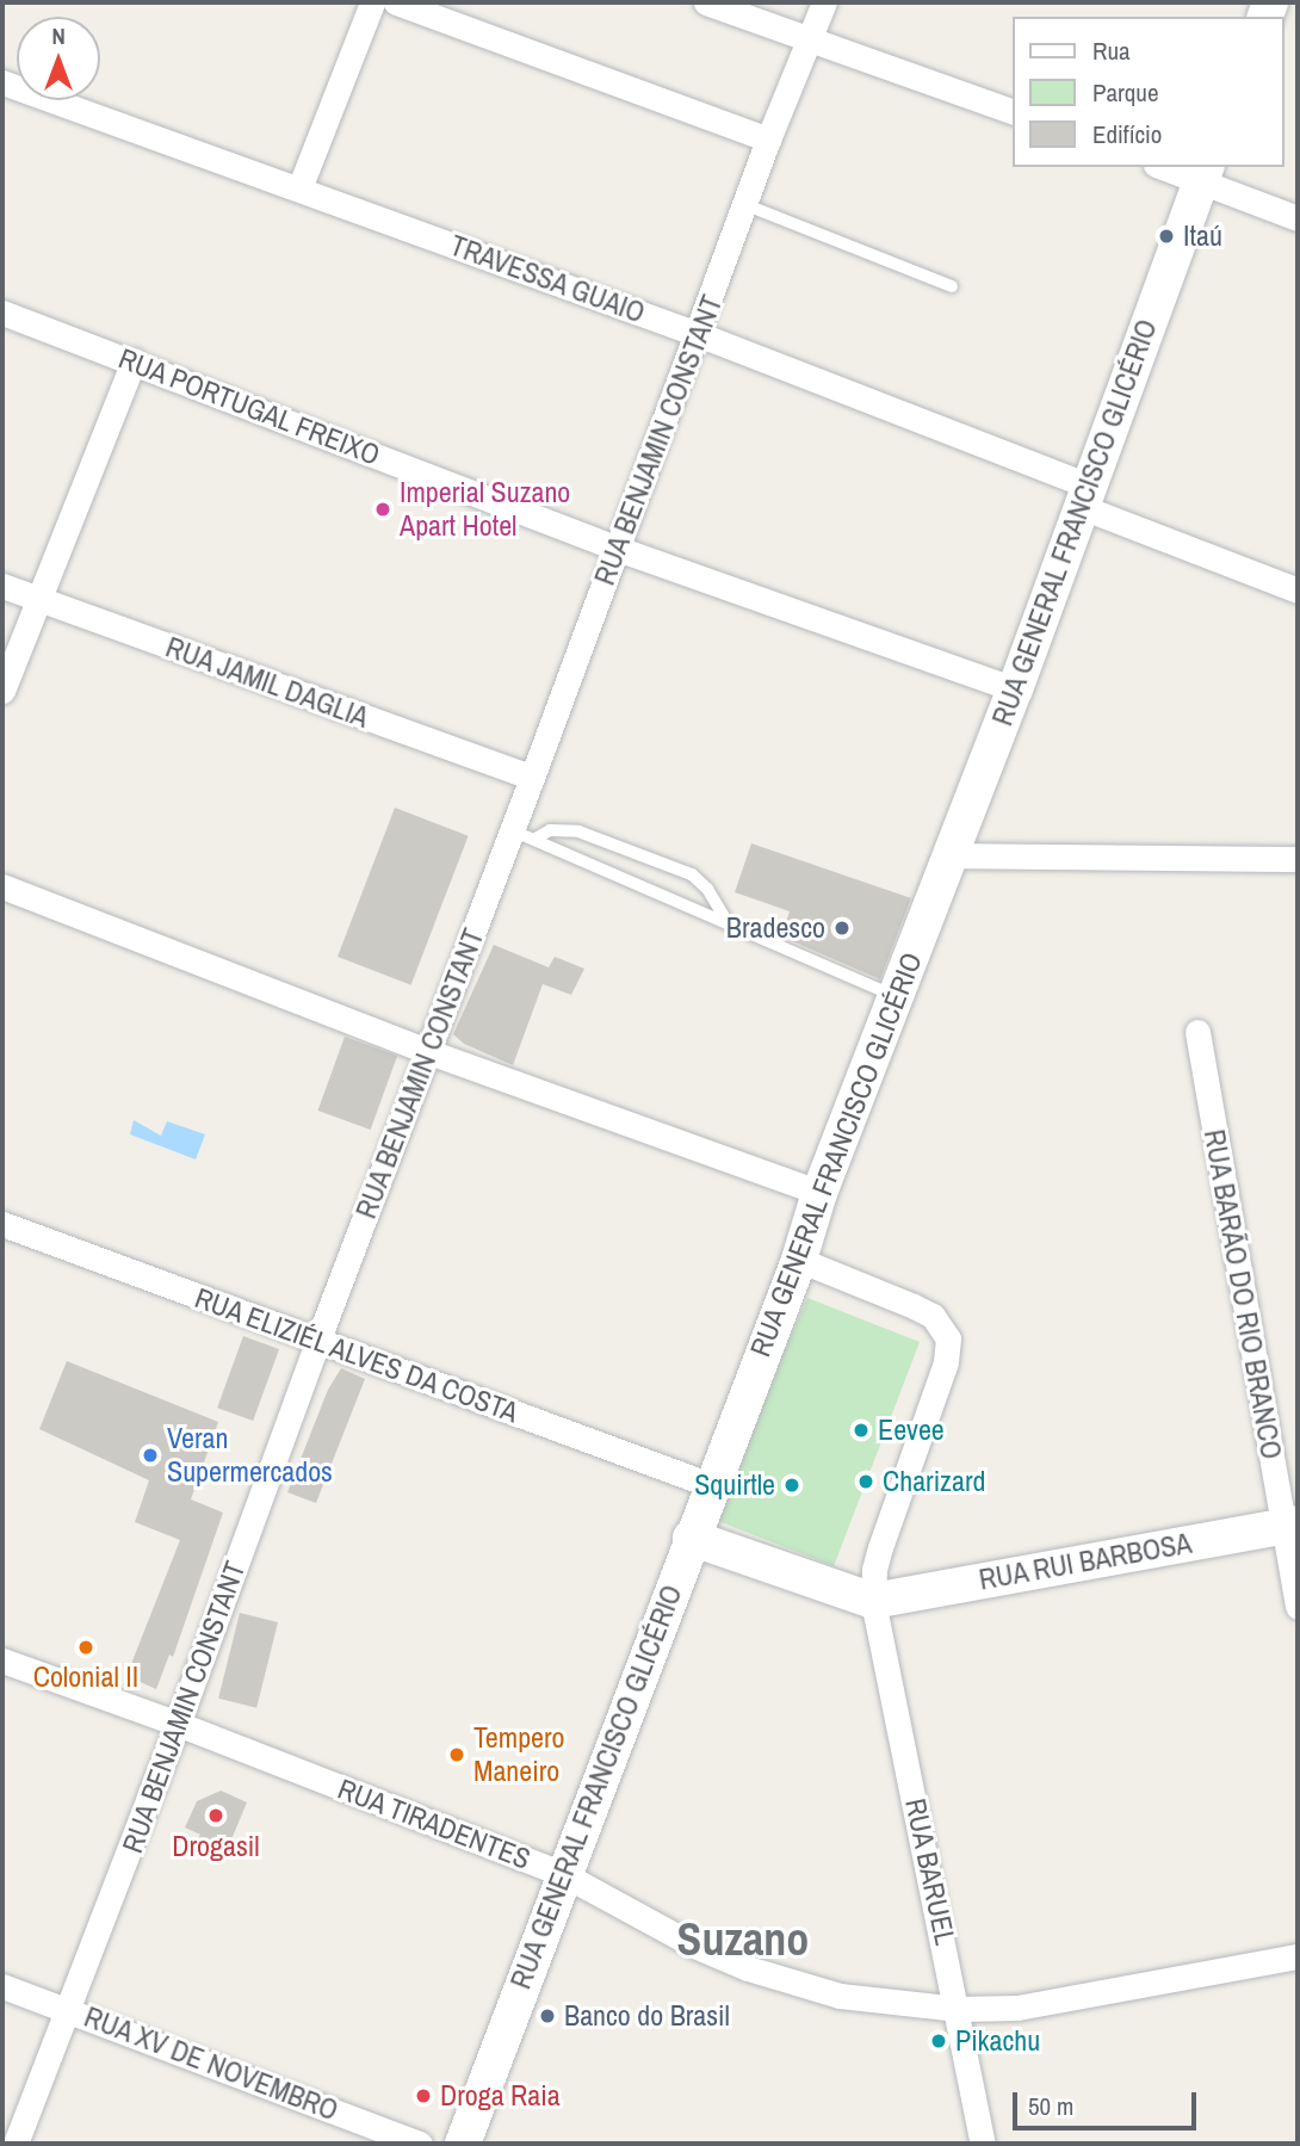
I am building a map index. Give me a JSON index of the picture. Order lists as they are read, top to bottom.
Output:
{
  "streets": {
    "main road": ["RUA GENERAL FRANCISCO GLICÉRIO", "RUA RUI BARBOSA"],
    "street": [
      "TRAVESSA GUAIO",
      "RUA PORTUGAL FREIXO",
      "RUA BENJAMIN CONSTANT",
      "RUA JAMIL DAGLIA",
      "RUA BARÃO DO RIO BRANCO",
      "RUA ELIZIÉL ALVES DA COSTA",
      "RUA TIRADENTES",
      "RUA BARUEL",
      "RUA XV DE NOVEMBRO"
    ]
  },
  "crossings": [
    ["TRAVESSA GUAIO", "RUA BENJAMIN CONSTANT"],
    ["TRAVESSA GUAIO", "RUA GENERAL FRANCISCO GLICÉRIO"],
    ["RUA PORTUGAL FREIXO", "RUA BENJAMIN CONSTANT"],
    ["RUA PORTUGAL FREIXO", "RUA GENERAL FRANCISCO GLICÉRIO"],
    ["RUA BENJAMIN CONSTANT", "RUA JAMIL DAGLIA"],
    ["RUA BENJAMIN CONSTANT", "RUA ELIZIÉL ALVES DA COSTA"],
    ["RUA BENJAMIN CONSTANT", "RUA TIRADENTES"],
    ["RUA BENJAMIN CONSTANT", "RUA XV DE NOVEMBRO"],
    ["RUA GENERAL FRANCISCO GLICÉRIO", "RUA ELIZIÉL ALVES DA COSTA"],
    ["RUA GENERAL FRANCISCO GLICÉRIO", "RUA TIRADENTES"],
    ["RUA GENERAL FRANCISCO GLICÉRIO", "RUA BARUEL"],
    ["RUA BARÃO DO RIO BRANCO", "RUA RUI BARBOSA"],
    ["RUA RUI BARBOSA", "RUA BARUEL"],
    ["RUA TIRADENTES", "RUA BARUEL"]
  ],
  "districts": ["Suzano"],
  "places": [
    "Itaú",
    "Imperial Suzano Apart Hotel",
    "Bradesco",
    "Eevee",
    "Veran Supermercados",
    "Charizard",
    "Squirtle",
    "Colonial II",
    "Tempero Maneiro",
    "Drogasil",
    "Banco do Brasil",
    "Pikachu",
    "Droga Raia"
  ],
  "legend": ["Rua", "Parque", "Edifício"],
  "scale_bar": "50 m",
  "north": "top"
}
